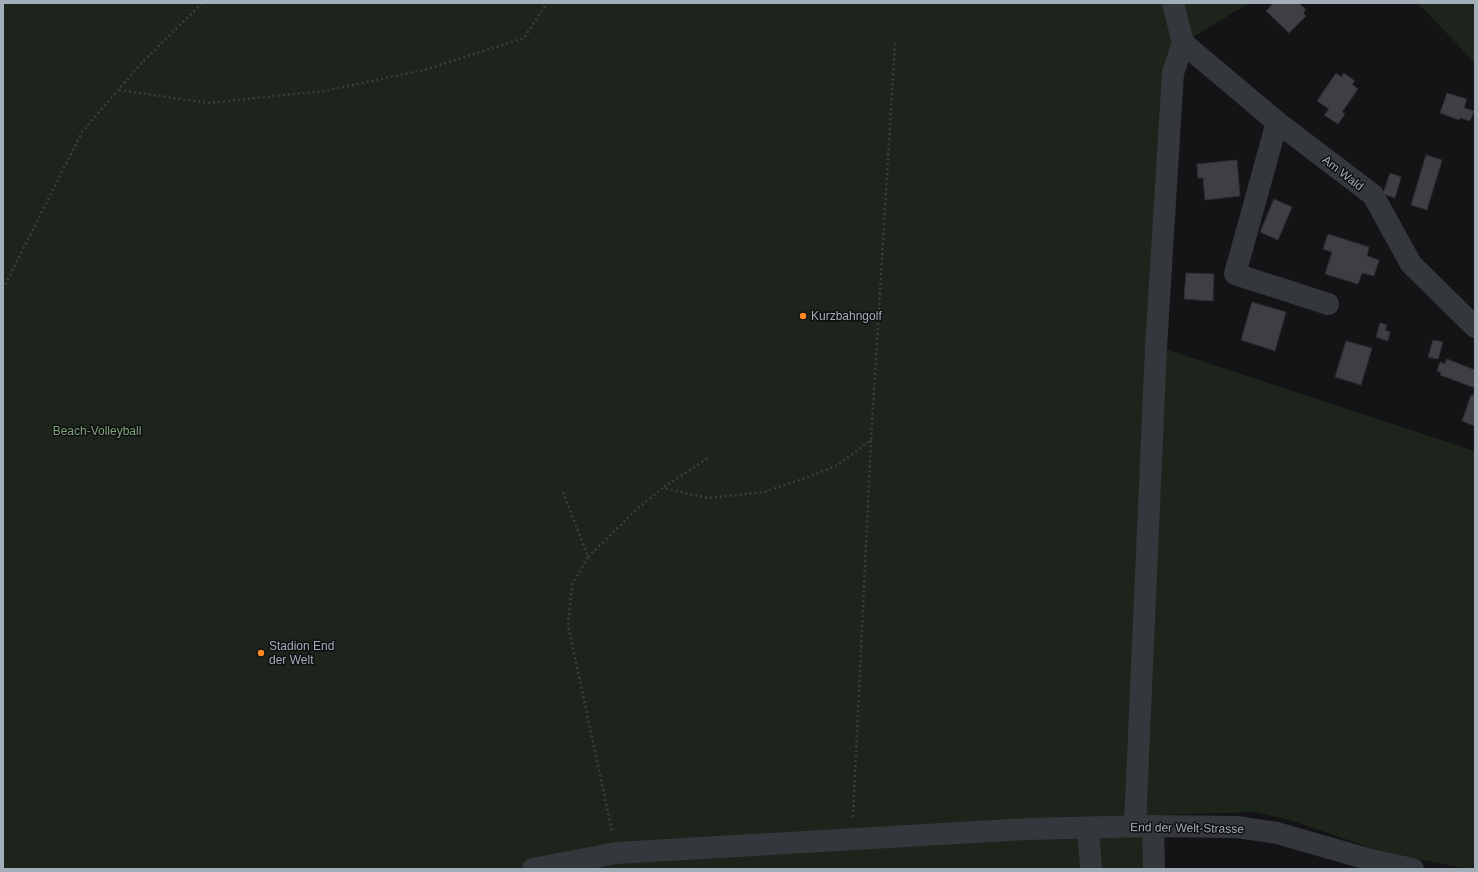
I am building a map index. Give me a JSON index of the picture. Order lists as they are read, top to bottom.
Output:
{
  "streets": {
    "street": ["Am Wald", "End der Welt-Strasse"]
  },
  "parks": ["Beach-Volleyball"],
  "places": ["Kurzbahngolf", "Stadion End der Welt"]
}
